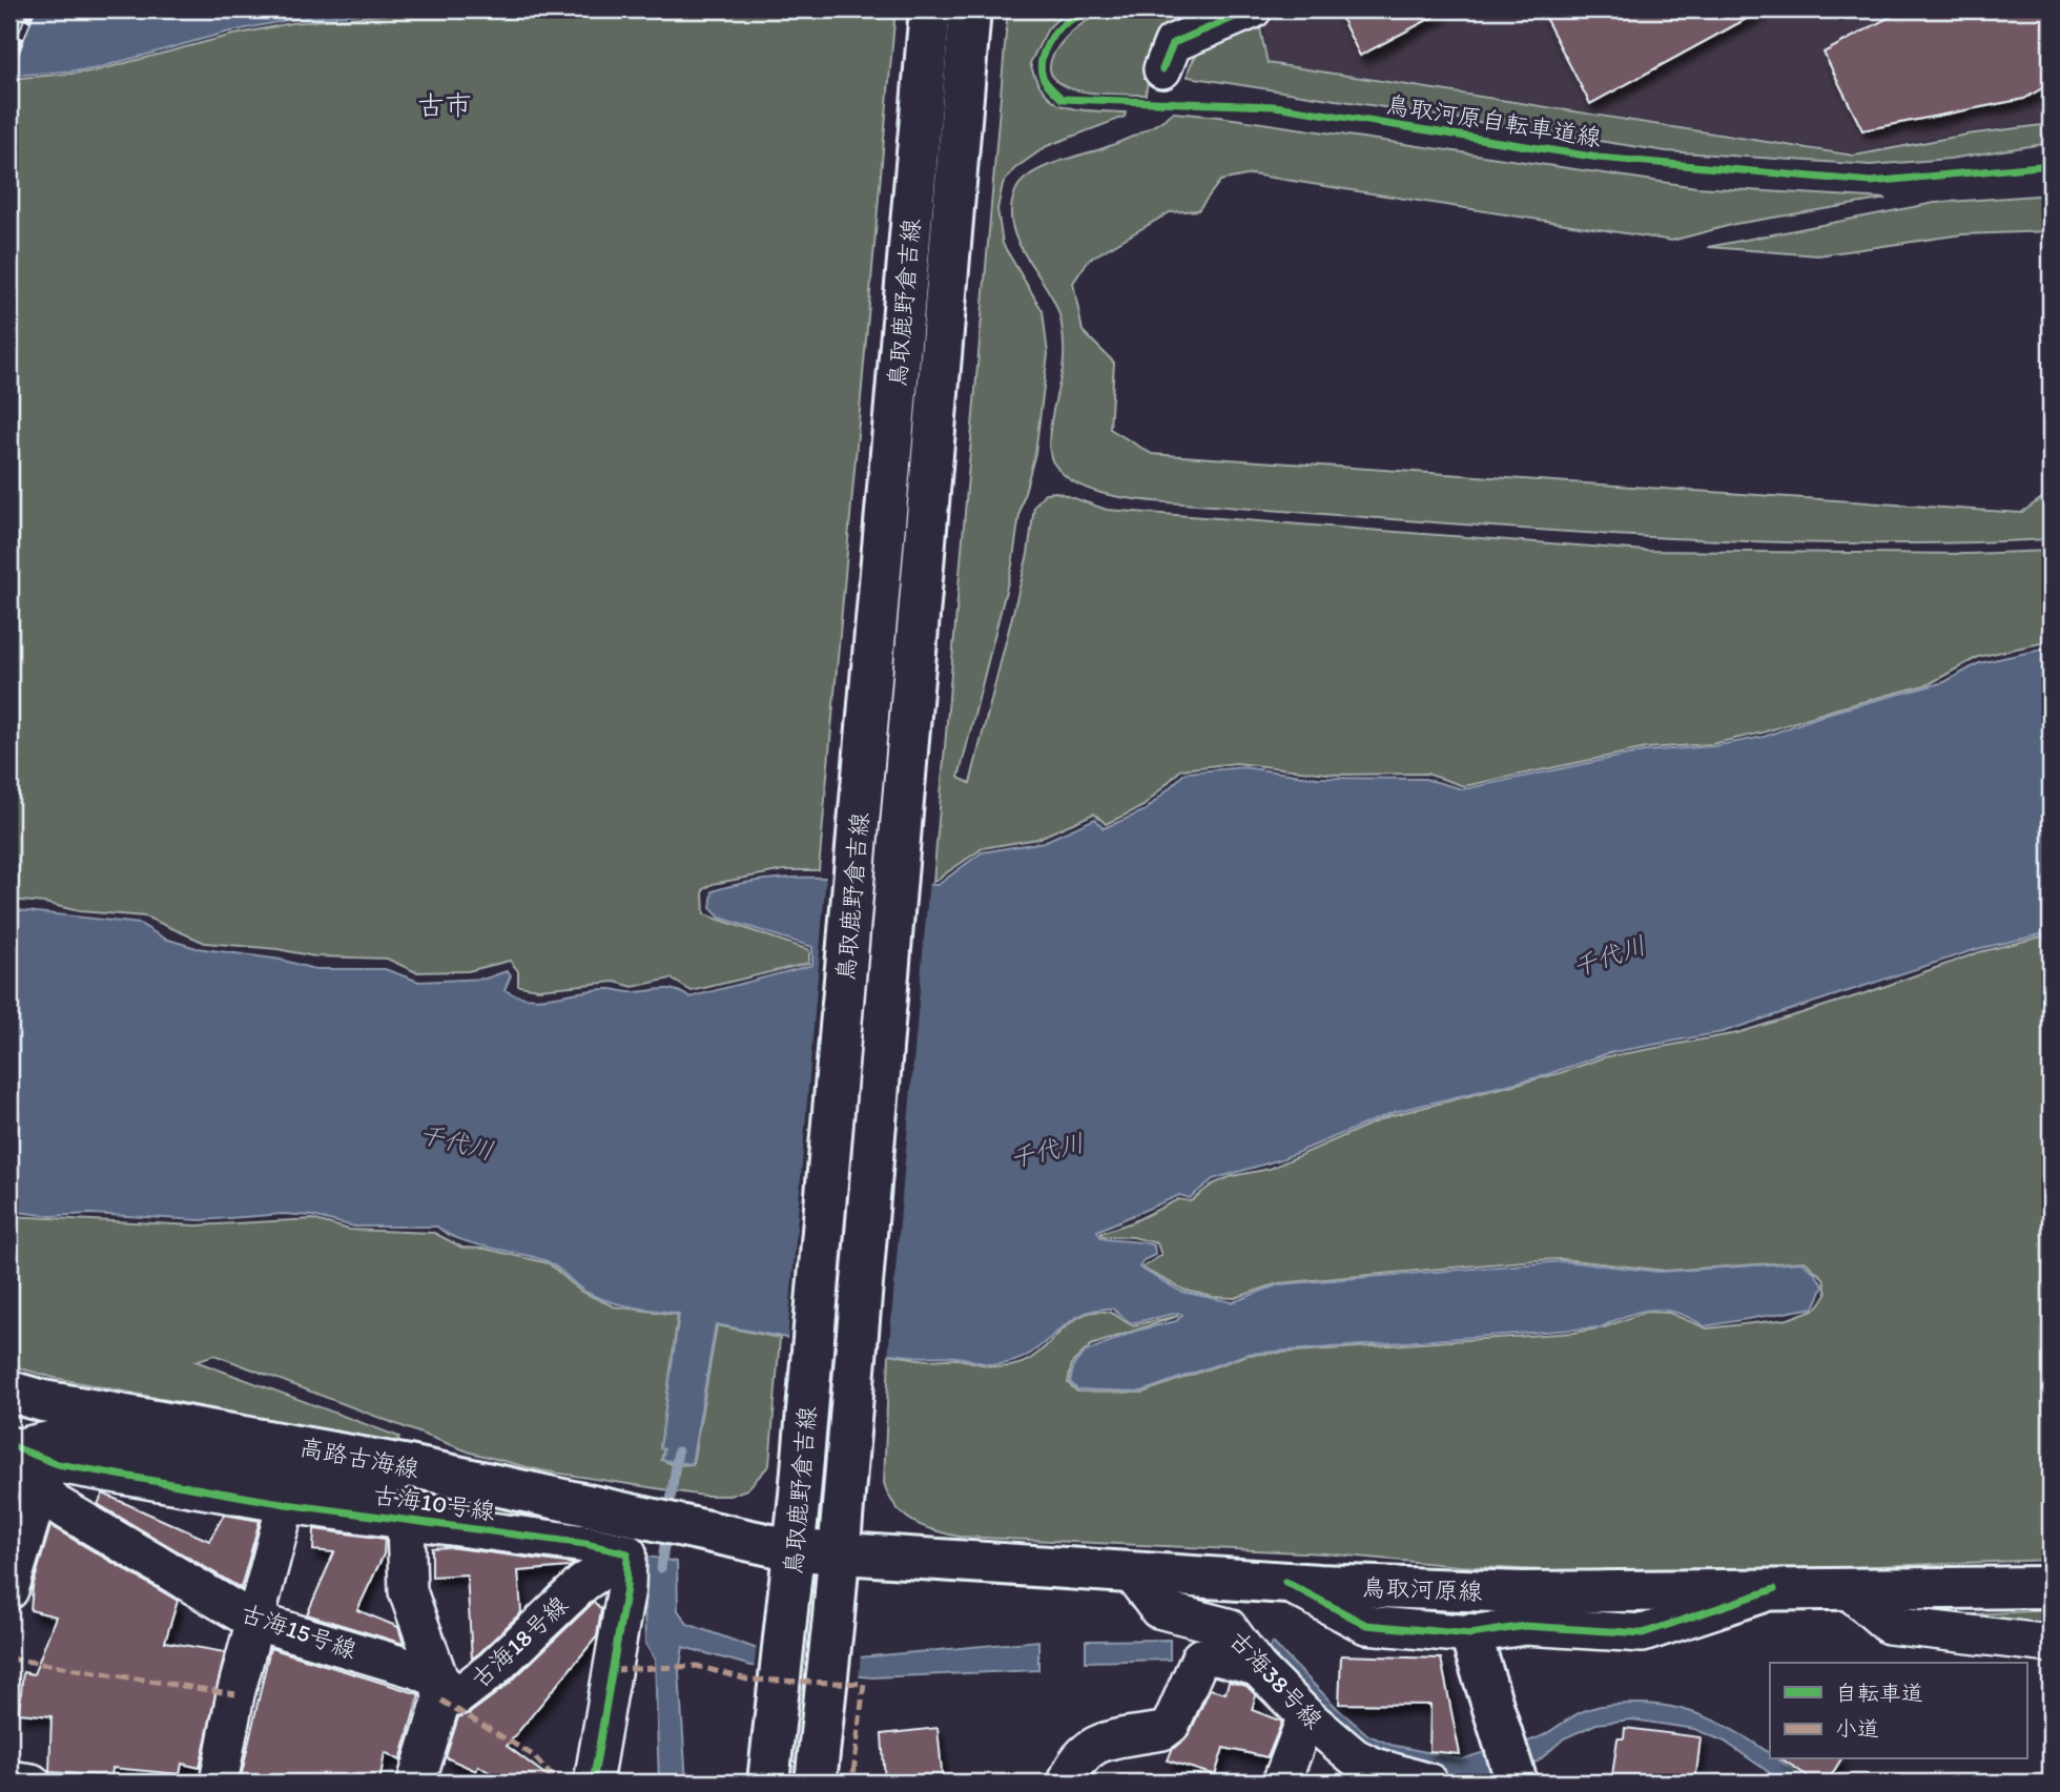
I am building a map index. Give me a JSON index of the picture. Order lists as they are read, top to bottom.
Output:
{
  "streets": {
    "main road": ["鳥取鹿野倉吉線", "高路古海線", "鳥取河原線"],
    "street": [
      "古海10号線",
      "古海15号線",
      "古海18号線",
      "古海38号線"
    ],
    "cycle path": ["鳥取河原自転車道線"]
  },
  "crossings": [
    ["鳥取鹿野倉吉線", "高路古海線"],
    ["鳥取鹿野倉吉線", "鳥取河原線"],
    ["高路古海線", "鳥取河原線"],
    ["古海10号線", "古海15号線"],
    ["古海10号線", "古海18号線"],
    ["鳥取河原線", "古海38号線"],
    ["古海15号線", "古海18号線"]
  ],
  "districts": ["古市"],
  "water": ["千代川"],
  "legend": ["自転車道", "小道"]
}
